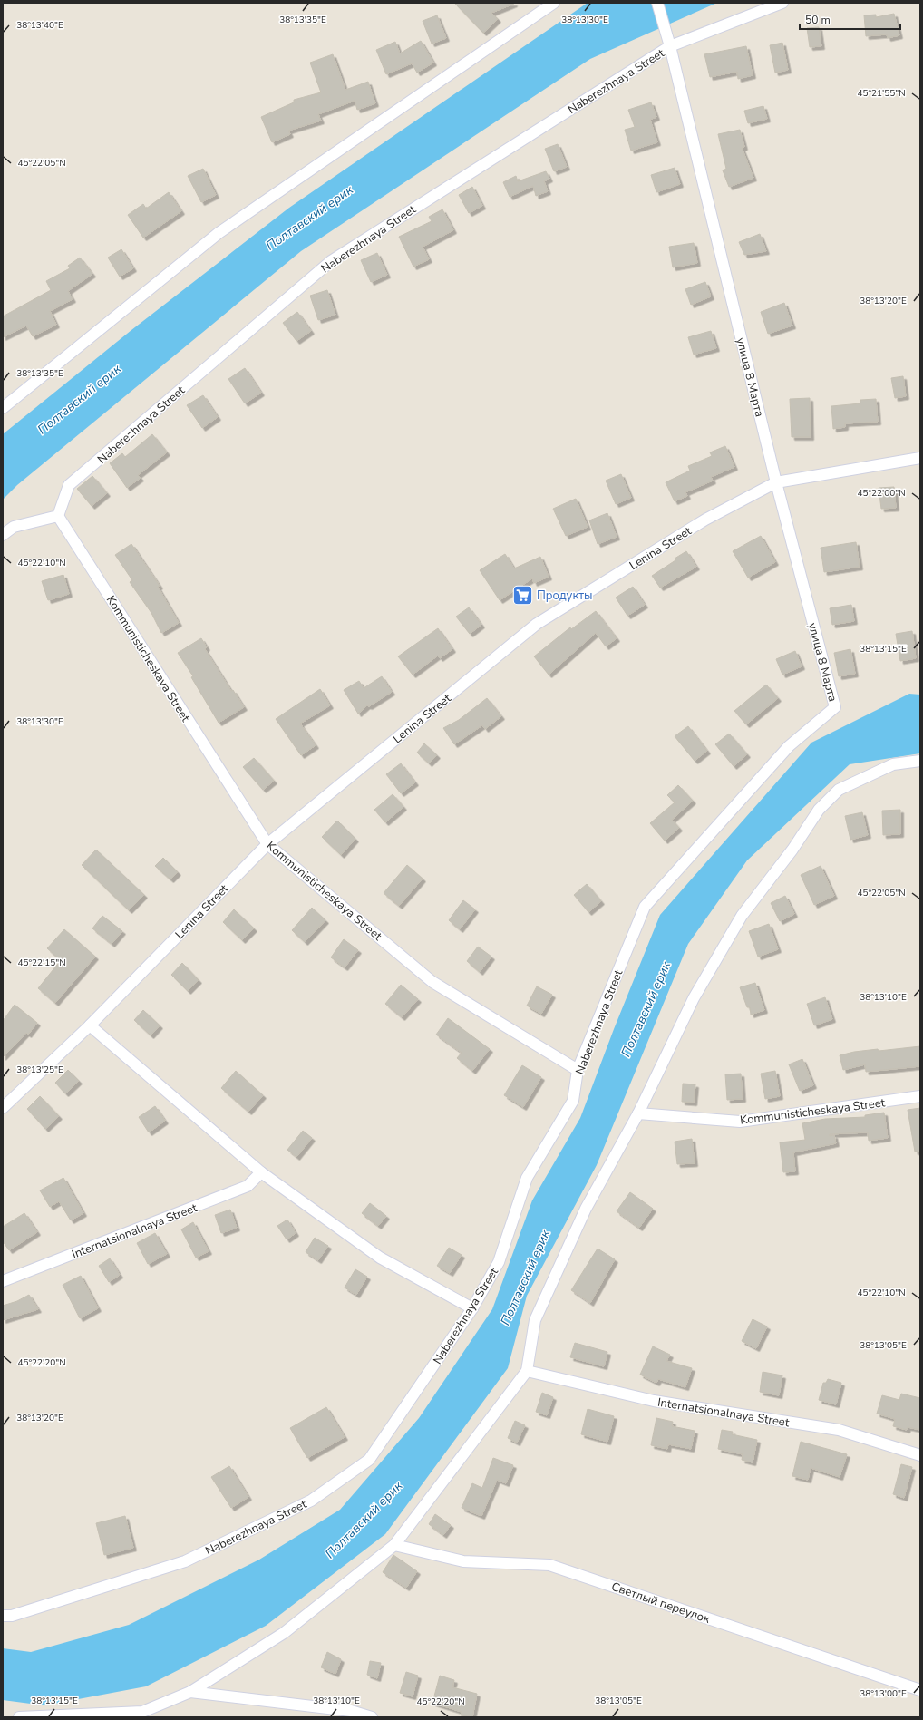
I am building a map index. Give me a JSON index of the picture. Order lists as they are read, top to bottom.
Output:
{
  "streets": {
    "street": [
      "Naberezhnaya Street",
      "улица 8 Марта",
      "Lenina Street",
      "Kommunisticheskaya Street",
      "Internatsionalnaya Street",
      "Светлый переулок"
    ]
  },
  "crossings": [
    ["Naberezhnaya Street", "улица 8 Марта"],
    ["Naberezhnaya Street", "Kommunisticheskaya Street"],
    ["улица 8 Марта", "Lenina Street"],
    ["Lenina Street", "Kommunisticheskaya Street"]
  ],
  "water": ["Полтавский ерик"],
  "places": {
    "supermarket": ["Продукты"]
  },
  "scale_bar": "50 m",
  "coordinates": [
    "38°13'35\"E",
    "38°13'30\"E",
    "38°13'40\"E",
    "45°21'55\"N",
    "45°22'05\"N",
    "38°13'20\"E",
    "45°22'00\"N",
    "45°22'10\"N",
    "38°13'15\"E",
    "45°22'15\"N",
    "38°13'10\"E",
    "38°13'25\"E",
    "38°13'05\"E",
    "45°22'20\"N",
    "38°13'00\"E"
  ]
}
